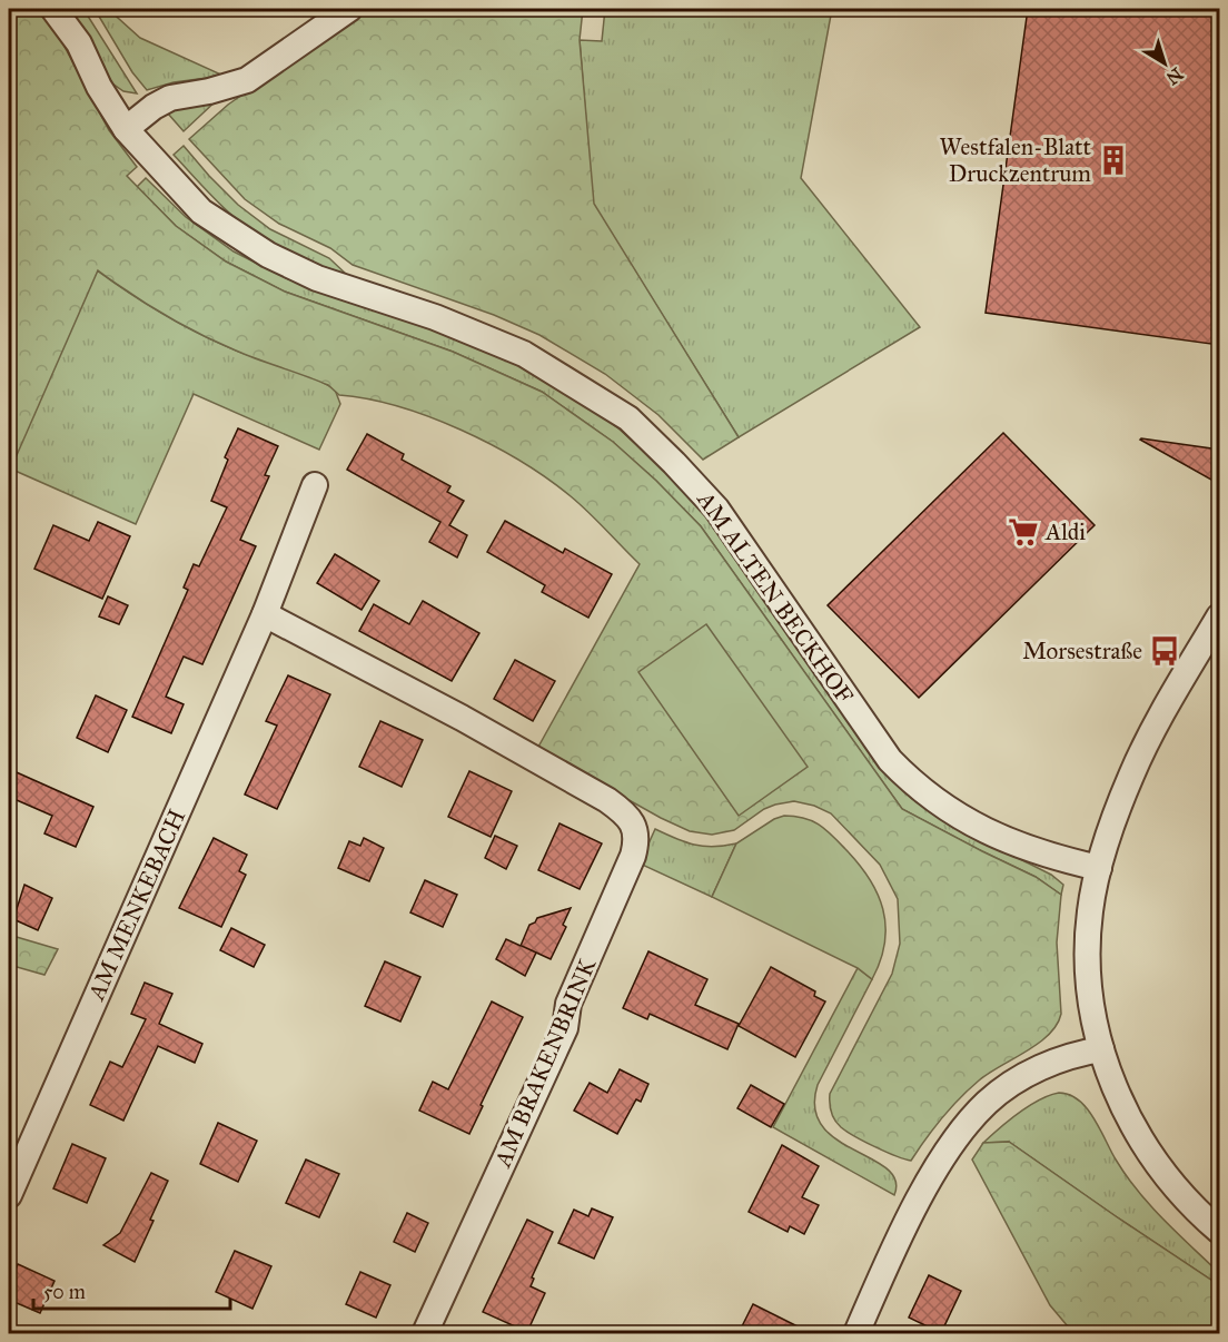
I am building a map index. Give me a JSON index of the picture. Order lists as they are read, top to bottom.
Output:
{
  "streets": {
    "street": ["AM ALTEN BECKHOF", "AM MENKEBACH", "AM BRAKENBRINK"]
  },
  "crossings": [
    ["AM MENKEBACH", "AM BRAKENBRINK"]
  ],
  "places": {
    "building": ["Westfalen-Blatt Druckzentrum"],
    "supermarket": ["Aldi"],
    "bus stop": ["Morsestraße"]
  },
  "scale_bar": "50 m",
  "north": "bottom right"
}
